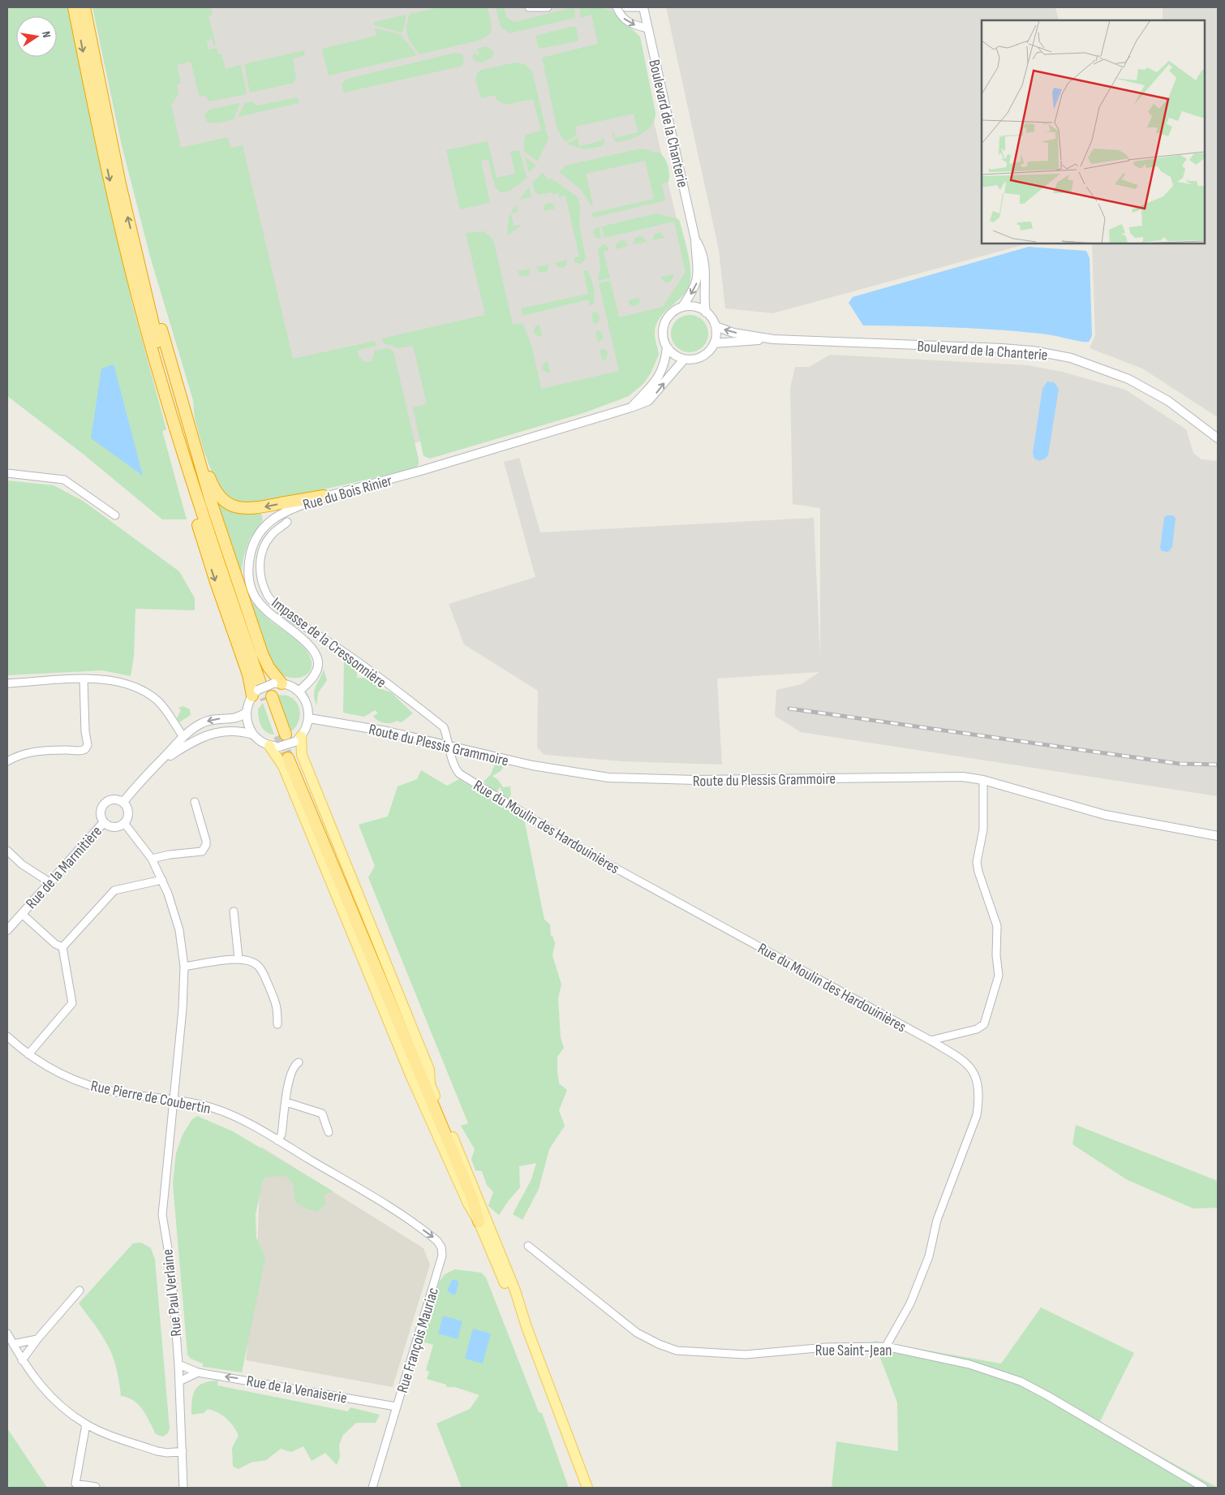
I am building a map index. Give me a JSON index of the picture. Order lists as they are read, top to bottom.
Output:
{
  "streets": {
    "street": [
      "Boulevard de la Chanterie",
      "Rue du Bois Rinier",
      "Impasse de la Cressonnière",
      "Route du Plessis Grammoire",
      "Rue du Moulin des Hardouinières",
      "Rue de la Marmitière",
      "Rue Pierre de Coubertin",
      "Rue Paul Verlaine",
      "Rue François Mauriac",
      "Rue Saint-Jean",
      "Rue de la Venaiserie"
    ]
  },
  "crossings": [
    ["Boulevard de la Chanterie", "Rue du Bois Rinier"],
    ["Rue du Bois Rinier", "Route du Plessis Grammoire"],
    ["Impasse de la Cressonnière", "Route du Plessis Grammoire"],
    ["Impasse de la Cressonnière", "Rue du Moulin des Hardouinières"],
    ["Route du Plessis Grammoire", "Rue du Moulin des Hardouinières"],
    ["Rue du Moulin des Hardouinières", "Rue Saint-Jean"],
    ["Rue de la Marmitière", "Rue Paul Verlaine"],
    ["Rue Pierre de Coubertin", "Rue Paul Verlaine"],
    ["Rue Pierre de Coubertin", "Rue François Mauriac"],
    ["Rue Paul Verlaine", "Rue de la Venaiserie"],
    ["Rue François Mauriac", "Rue de la Venaiserie"]
  ],
  "one_way": ["Rue François Mauriac", "Rue de la Venaiserie"],
  "north": "right"
}
